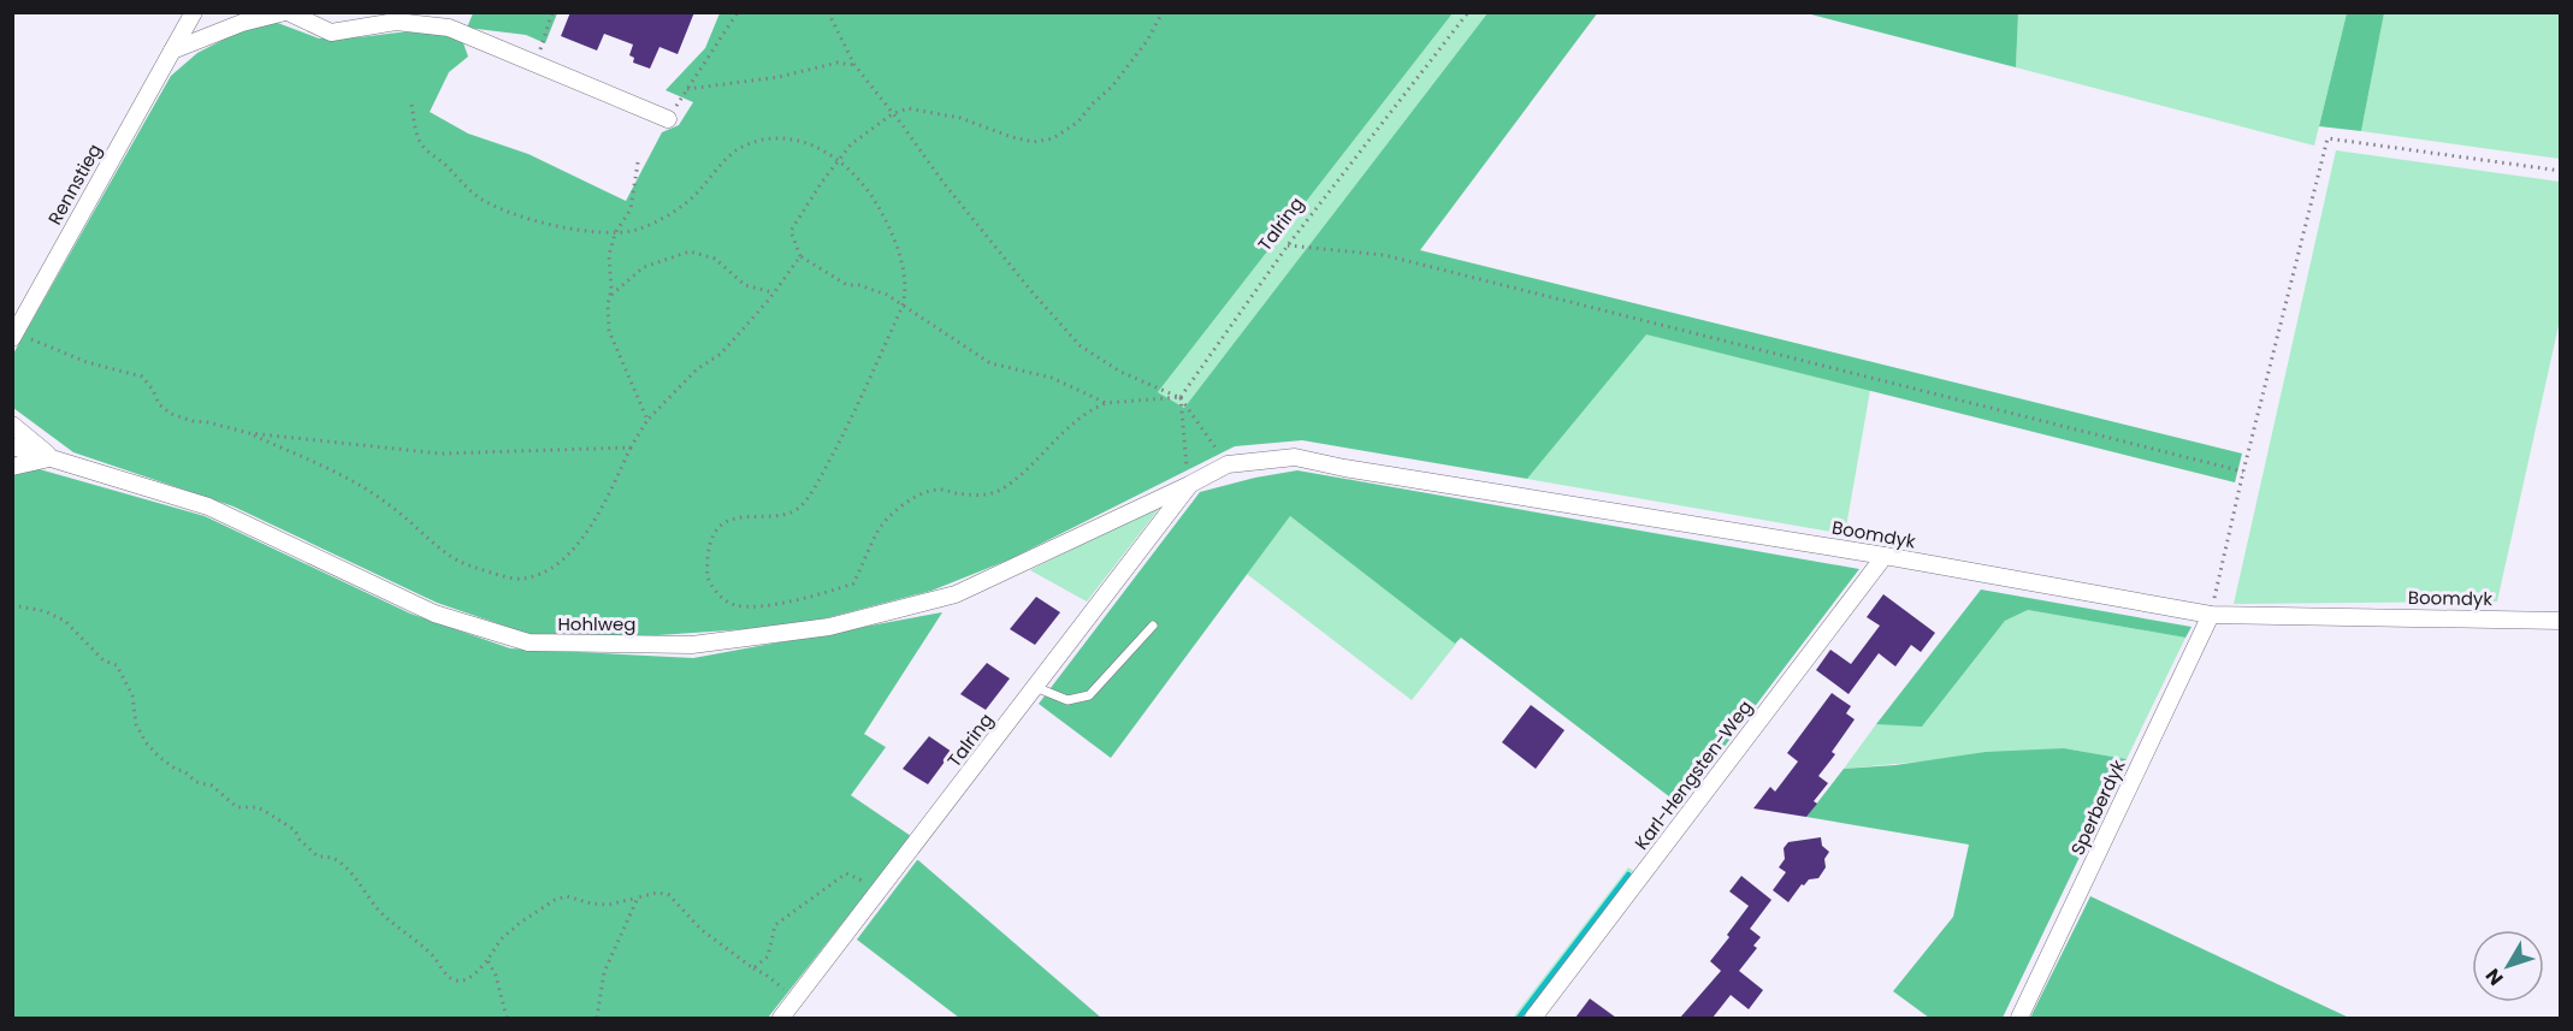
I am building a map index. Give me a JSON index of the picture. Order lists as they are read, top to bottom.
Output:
{
  "streets": {
    "street": [
      "Rennstieg",
      "Talring",
      "Boomdyk",
      "Hohlweg",
      "Karl-Hengsten-Weg",
      "Sperberdyk"
    ]
  },
  "crossings": [
    ["Talring", "Boomdyk"],
    ["Talring", "Hohlweg"],
    ["Boomdyk", "Hohlweg"],
    ["Boomdyk", "Karl-Hengsten-Weg"],
    ["Boomdyk", "Sperberdyk"]
  ],
  "north": "bottom left"
}
